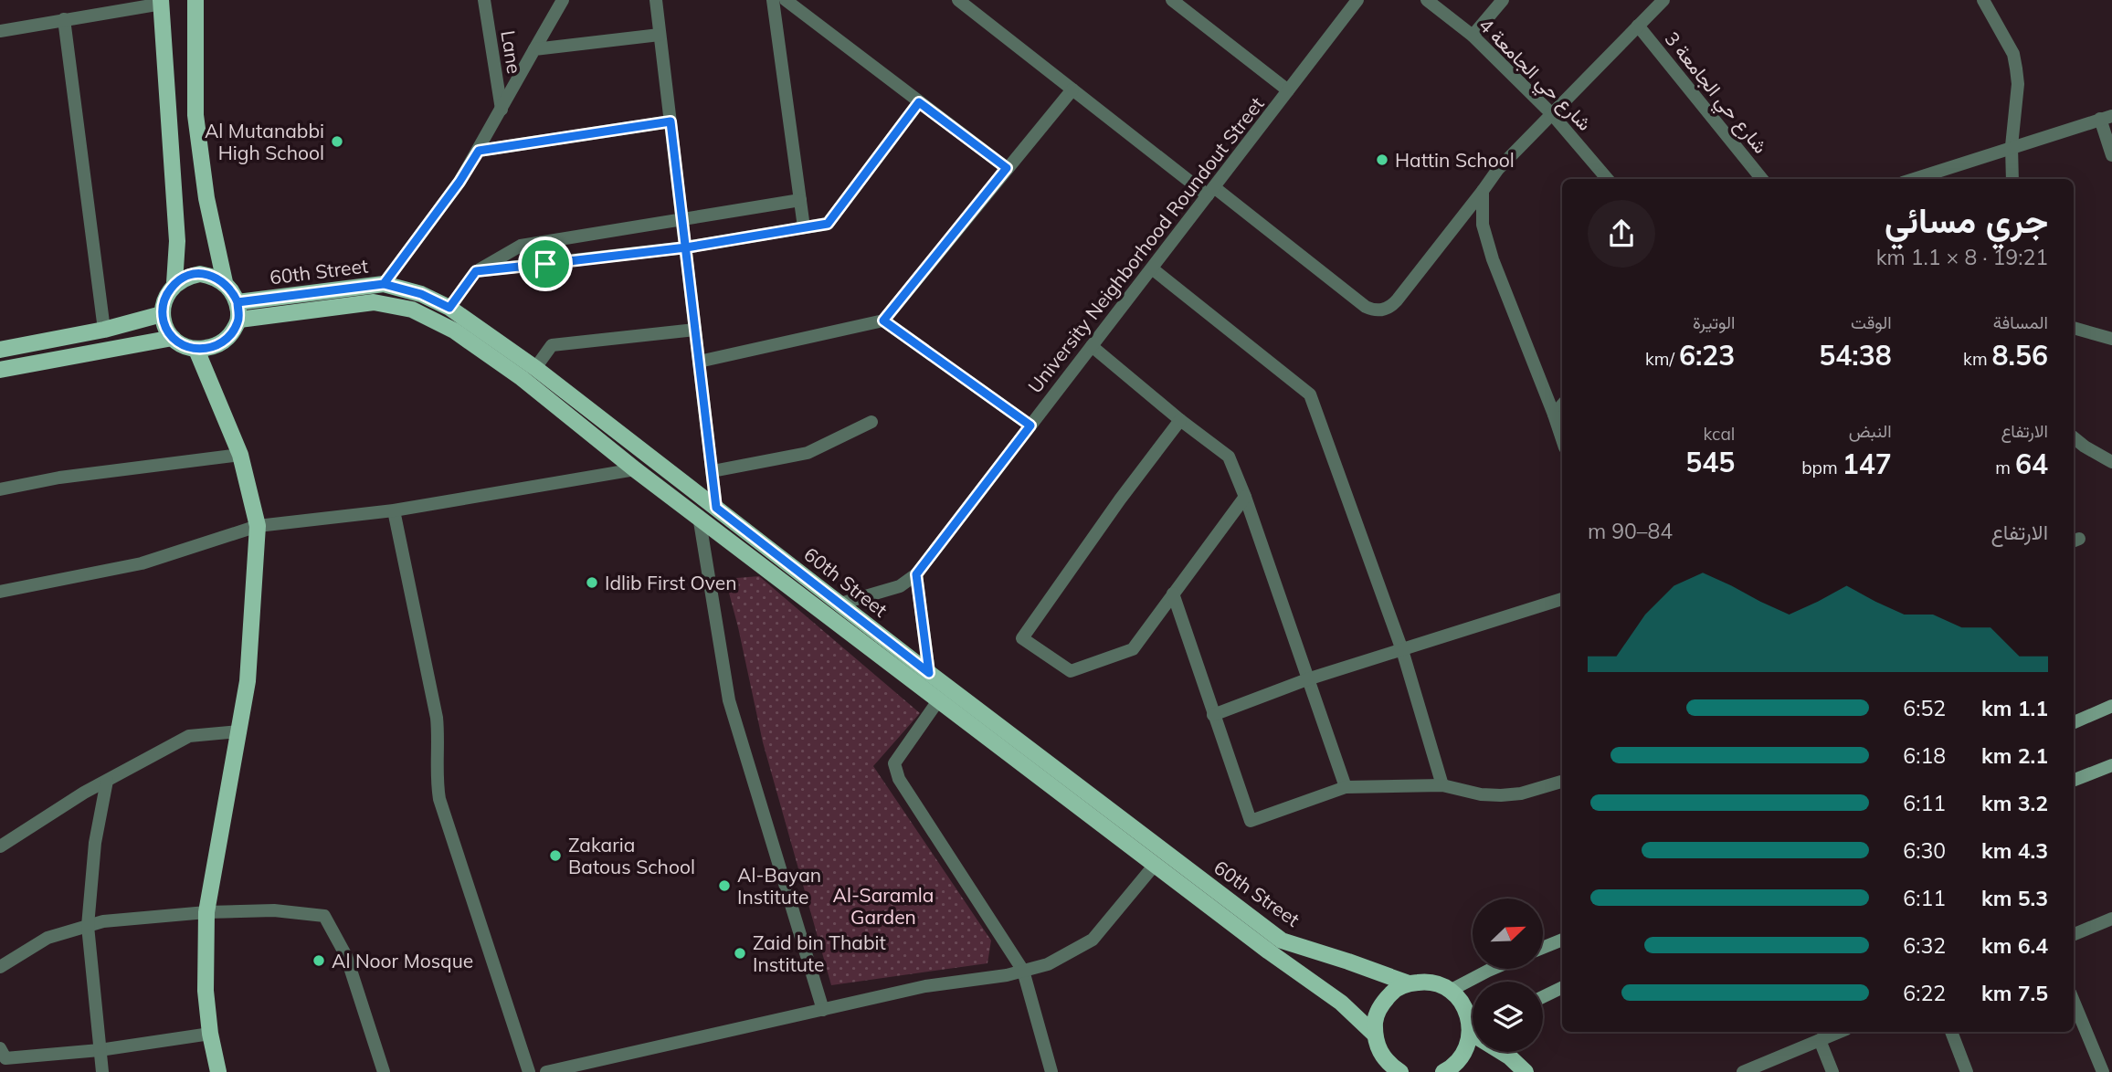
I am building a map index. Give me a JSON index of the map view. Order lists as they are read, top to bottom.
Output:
{
  "streets": {
    "main road": ["60th Street"],
    "street": [
      "Lane",
      "شارع حي الجامعة 4",
      "شارع حي الجامعة 3",
      "University Neighborhood Roundout Street"
    ]
  },
  "crossings": [
    ["University Neighborhood Roundout Street", "60th Street"]
  ],
  "parks": ["Al-Saramla Garden"],
  "places": [
    "Al Mutanabbi High School",
    "Hattin School",
    "Idlib First Oven",
    "Zakaria Batous School",
    "Al-Bayan Institute",
    "Zaid bin Thabit Institute",
    "Al Noor Mosque"
  ],
  "north": "top right",
  "page": {
    "heading": ["جري مسائي", "19:21 · 8 × 1.1 km"],
    "stats": [
      ["المسافة", "8.56 km"],
      ["الوقت", "54:38"],
      ["الوتيرة", "6:23 /km"],
      ["الارتفاع", "64 m"],
      ["النبض", "147 bpm"],
      ["kcal", "545"]
    ],
    "chart": ["الارتفاع", "84–90 m"],
    "list": [
      {
        "name": "1.1 km",
        "note": "6:52"
      },
      {
        "name": "2.1 km",
        "note": "6:18"
      },
      {
        "name": "3.2 km",
        "note": "6:11"
      },
      {
        "name": "4.3 km",
        "note": "6:30"
      },
      {
        "name": "5.3 km",
        "note": "6:11"
      },
      {
        "name": "6.4 km",
        "note": "6:32"
      },
      {
        "name": "7.5 km",
        "note": "6:22"
      }
    ]
  }
}
